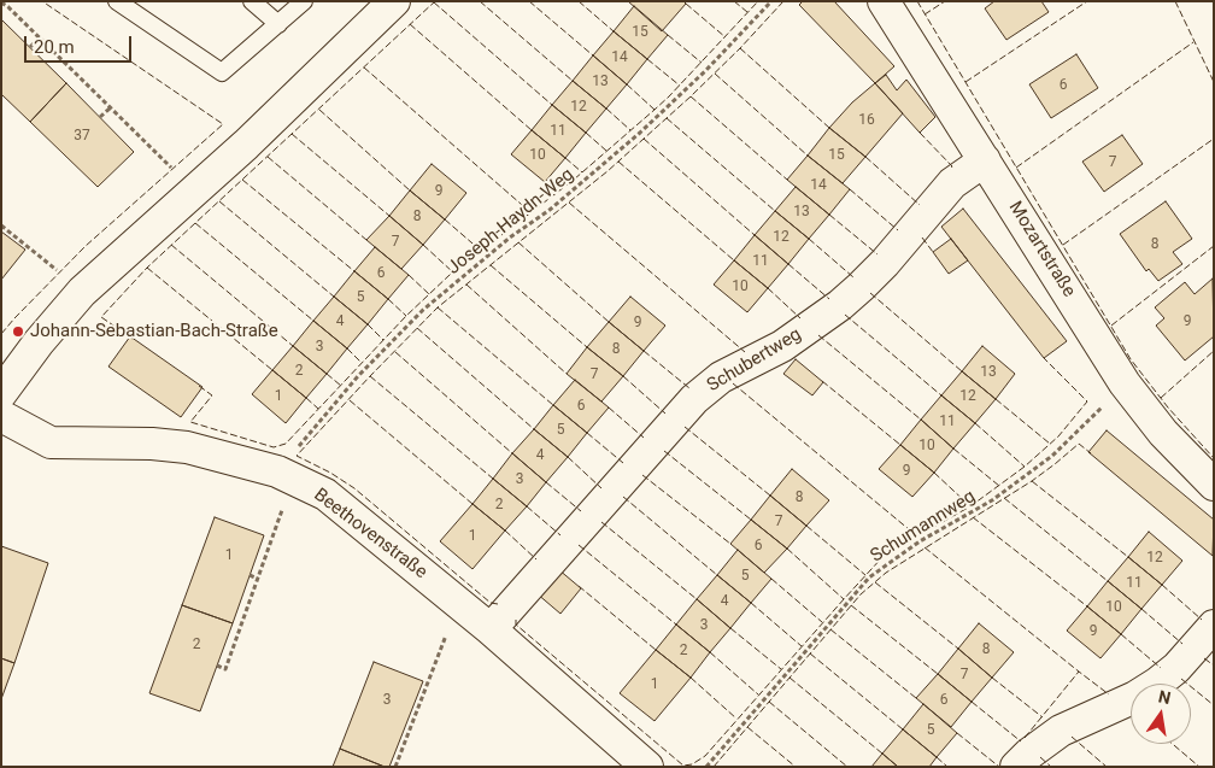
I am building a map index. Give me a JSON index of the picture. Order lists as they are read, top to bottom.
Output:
{
  "streets": {
    "street": ["Mozartstraße", "Schubertweg", "Beethovenstraße"],
    "path": ["Joseph-Haydn-Weg", "Schumannweg"]
  },
  "crossings": [
    ["Joseph-Haydn-Weg", "Beethovenstraße"],
    ["Mozartstraße", "Schubertweg"],
    ["Mozartstraße", "Schumannweg"],
    ["Schubertweg", "Beethovenstraße"]
  ],
  "places": ["Johann-Sebastian-Bach-Straße"],
  "house_numbers": [
    "15",
    "14",
    "13",
    "6",
    "12",
    "16",
    "11",
    "37",
    "10",
    "15",
    "7",
    "14",
    "9",
    "13",
    "8",
    "12",
    "7",
    "8",
    "11",
    "6",
    "10",
    "5",
    "4",
    "9",
    "9",
    "3",
    "8",
    "2",
    "13",
    "7",
    "1",
    "12",
    "6",
    "11",
    "5",
    "10",
    "4",
    "9",
    "3",
    "8",
    "2",
    "7",
    "1",
    "6",
    "1",
    "12",
    "5",
    "11",
    "4",
    "10",
    "3",
    "9",
    "2",
    "8",
    "2",
    "7",
    "1",
    "3",
    "6",
    "5"
  ],
  "scale_bar": "20 m",
  "north": "top"
}
